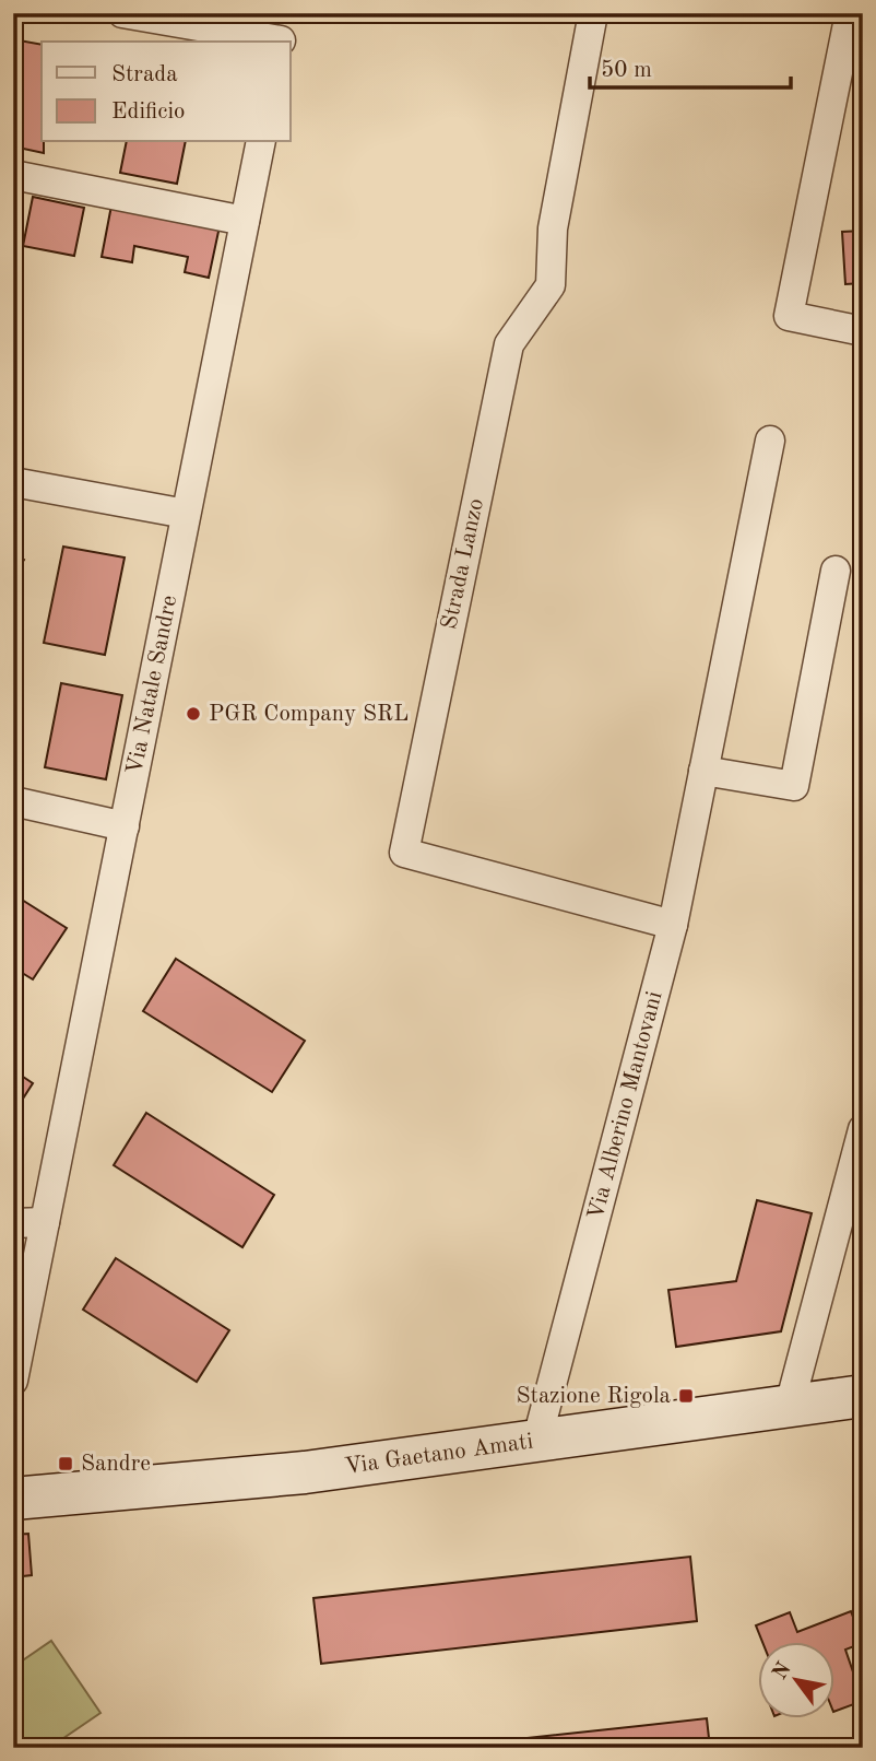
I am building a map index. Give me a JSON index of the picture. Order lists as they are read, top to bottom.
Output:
{
  "streets": {
    "street": [
      "Strada Lanzo",
      "Via Natale Sandre",
      "Via Alberino Mantovani",
      "Via Gaetano Amati"
    ]
  },
  "crossings": [
    ["Strada Lanzo", "Via Alberino Mantovani"],
    ["Via Alberino Mantovani", "Via Gaetano Amati"]
  ],
  "places": {
    "other": ["PGR Company SRL"],
    "transit": ["Stazione Rigola", "Sandre"]
  },
  "legend": ["Strada", "Edificio"],
  "scale_bar": "50 m",
  "north": "top left"
}
